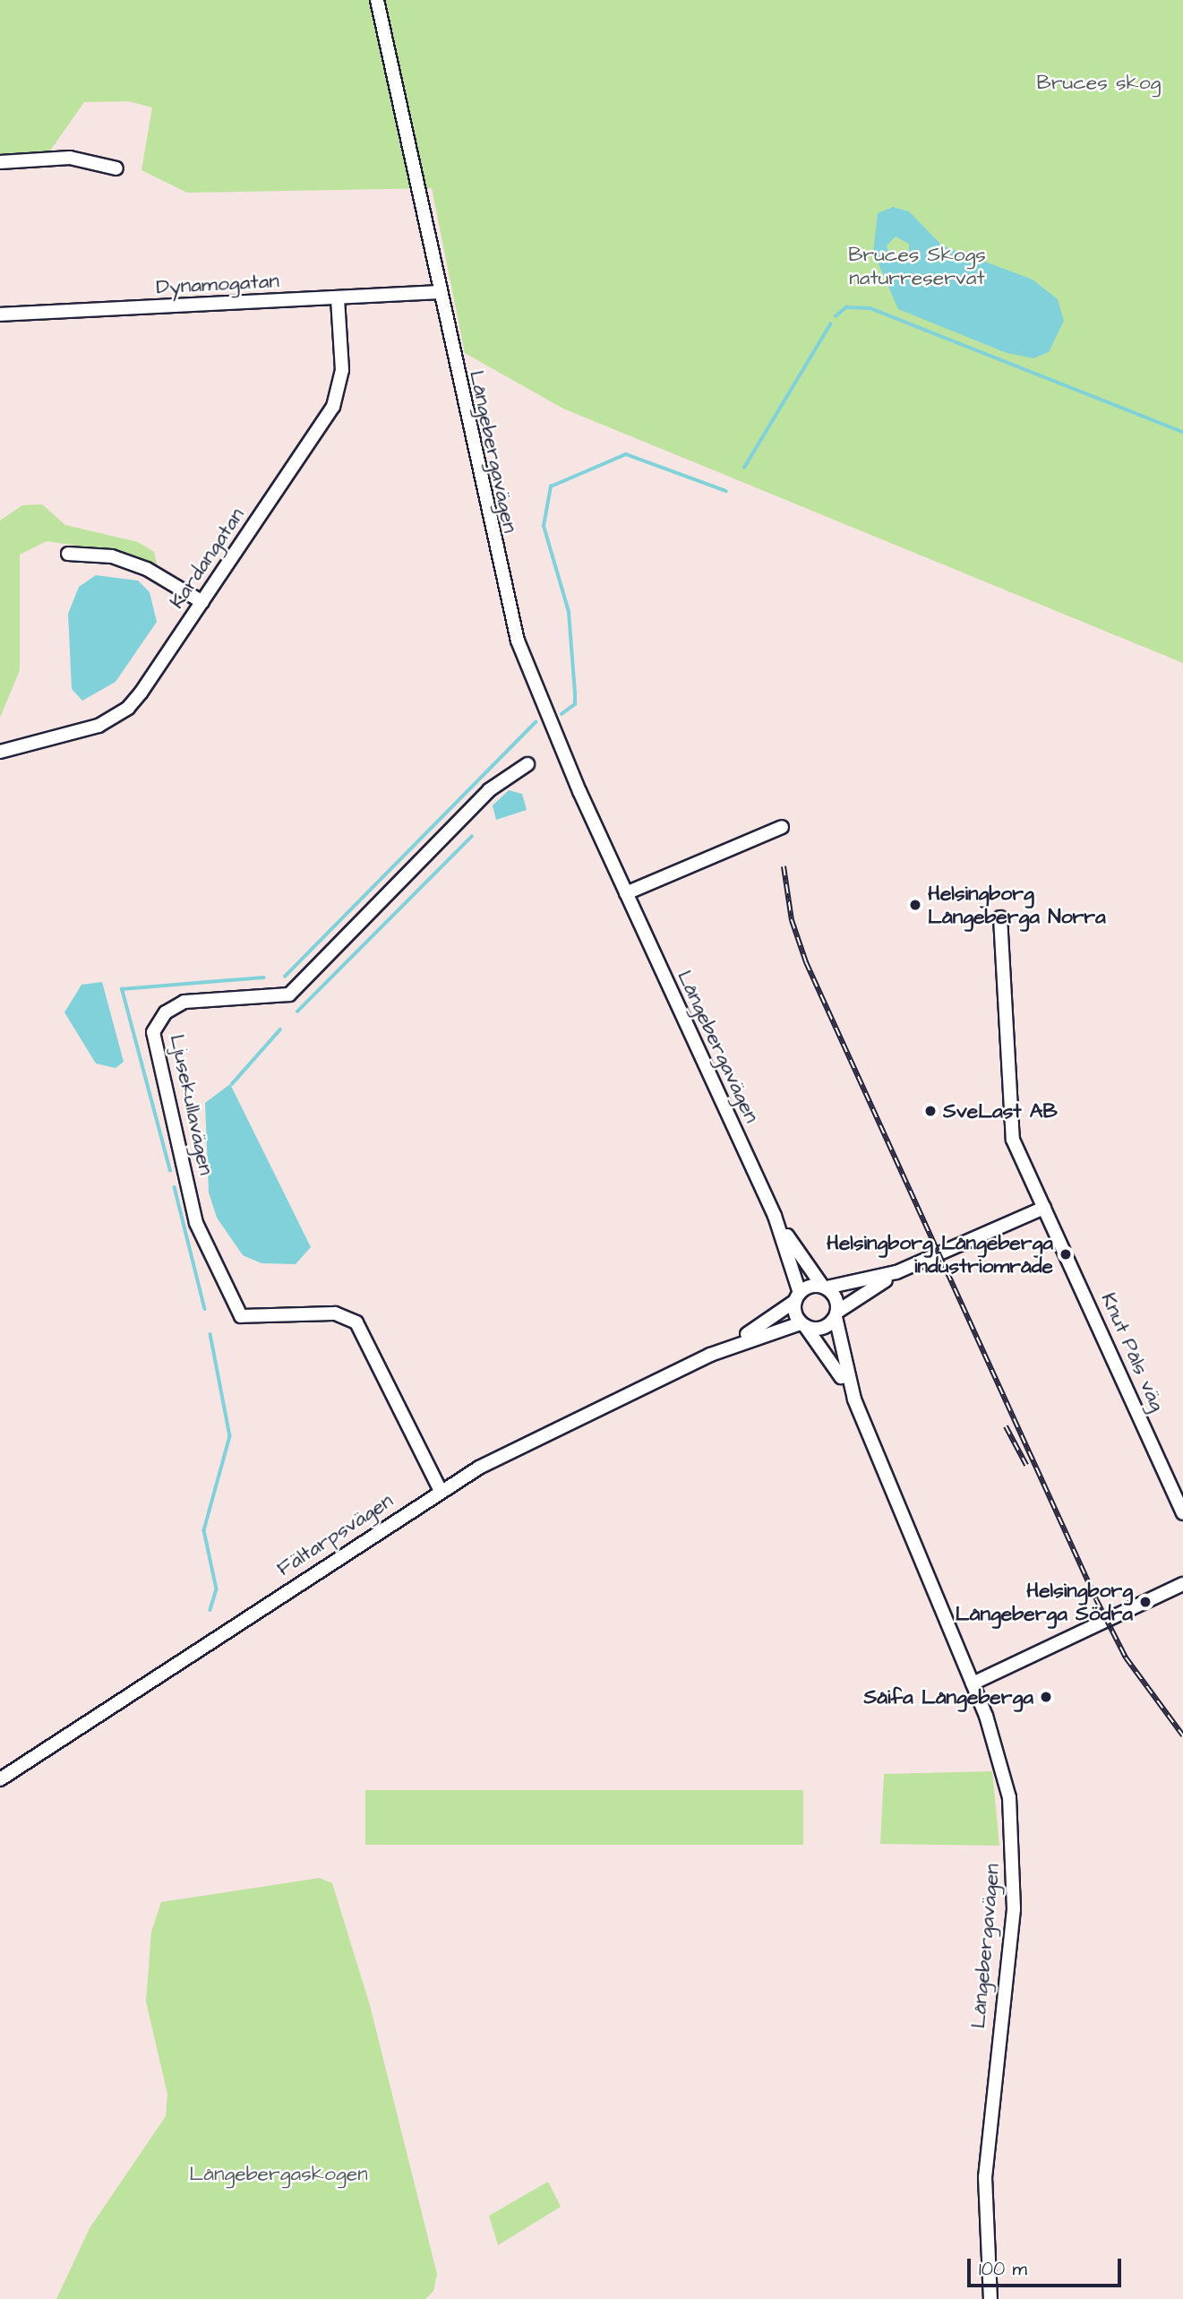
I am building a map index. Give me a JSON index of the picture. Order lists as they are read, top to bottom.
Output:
{
  "streets": {
    "street": [
      "Dynamogatan",
      "Långebergavägen",
      "Kardangatan",
      "Ljusekullavägen",
      "Knut Påls väg",
      "Fältarpsvägen"
    ]
  },
  "crossings": [
    ["Dynamogatan", "Långebergavägen"],
    ["Dynamogatan", "Kardangatan"],
    ["Långebergavägen", "Fältarpsvägen"],
    ["Ljusekullavägen", "Fältarpsvägen"]
  ],
  "parks": ["Bruces skog", "Bruces Skogs naturreservat", "Långebergaskogen"],
  "places": [
    "Helsingborg Långeberga Norra",
    "SveLast AB",
    "Helsingborg Långeberga industriområde",
    "Helsingborg Långeberga Södra",
    "Såifa Långeberga"
  ],
  "scale_bar": "100 m"
}
